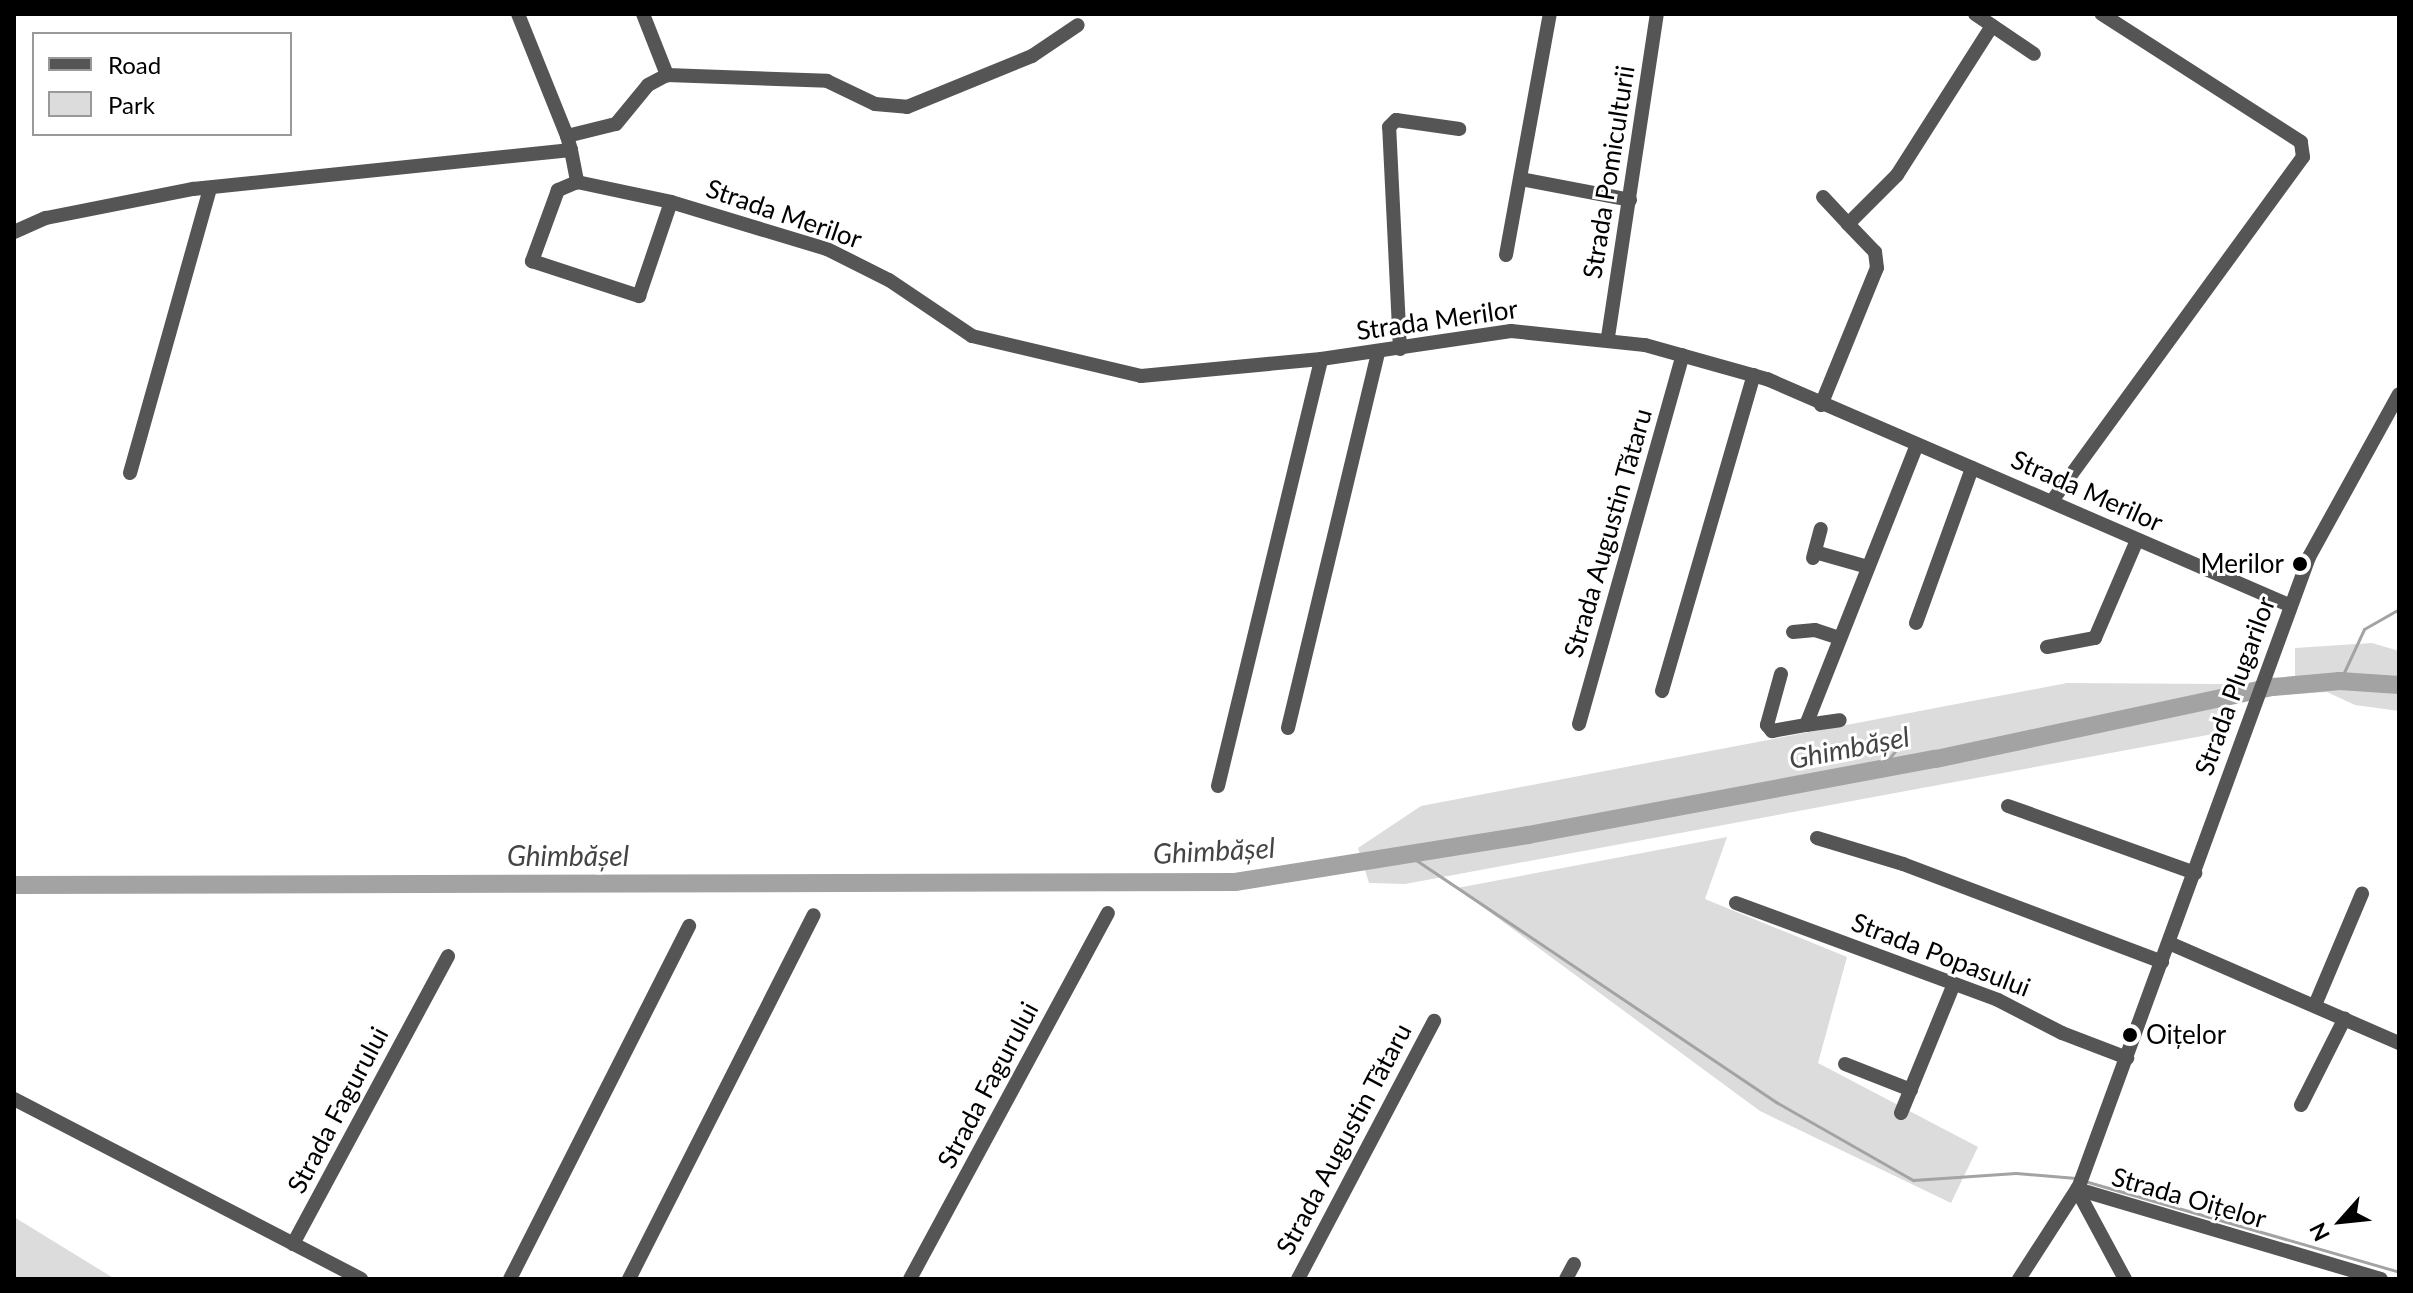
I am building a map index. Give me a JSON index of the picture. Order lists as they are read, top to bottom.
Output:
{
  "streets": {
    "street": [
      "Strada Pomiculturii",
      "Strada Merilor",
      "Strada Augustin Tătaru",
      "Strada Plugarilor",
      "Strada Popasului",
      "Strada Fagurului",
      "Strada Oițelor"
    ]
  },
  "crossings": [
    ["Strada Pomiculturii", "Strada Merilor"],
    ["Strada Merilor", "Strada Augustin Tătaru"],
    ["Strada Merilor", "Strada Plugarilor"],
    ["Strada Plugarilor", "Strada Popasului"],
    ["Strada Plugarilor", "Strada Oițelor"]
  ],
  "water": ["Ghimbășel"],
  "places": ["Merilor", "Oițelor"],
  "legend": ["Road", "Park"],
  "north": "bottom left"
}
